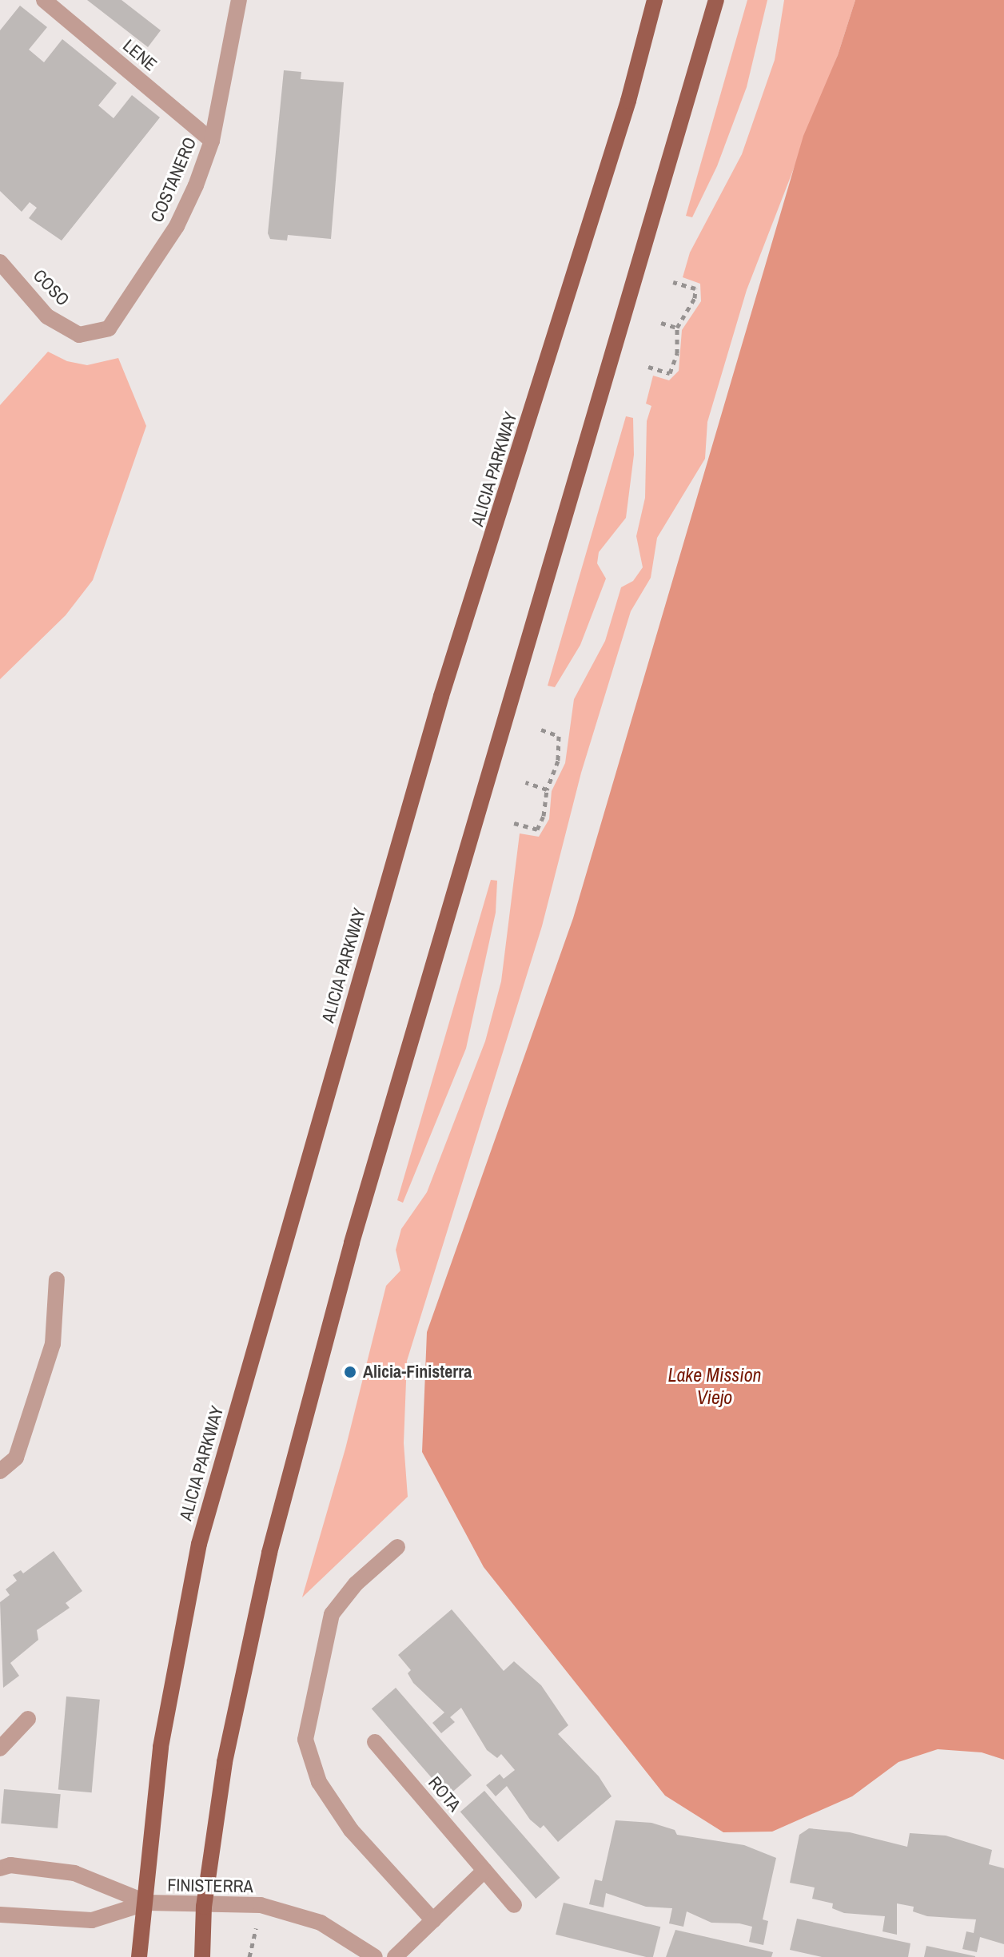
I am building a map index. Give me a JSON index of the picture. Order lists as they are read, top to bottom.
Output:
{
  "streets": {
    "main road": ["ALICIA PARKWAY"],
    "street": [
      "LENE",
      "COSTANERO",
      "COSO",
      "ROTA",
      "FINISTERRA"
    ]
  },
  "crossings": [
    ["LENE", "COSTANERO"],
    ["COSTANERO", "COSO"],
    ["ALICIA PARKWAY", "FINISTERRA"]
  ],
  "water": ["Lake Mission Viejo"],
  "places": ["Alicia-Finisterra"]
}
